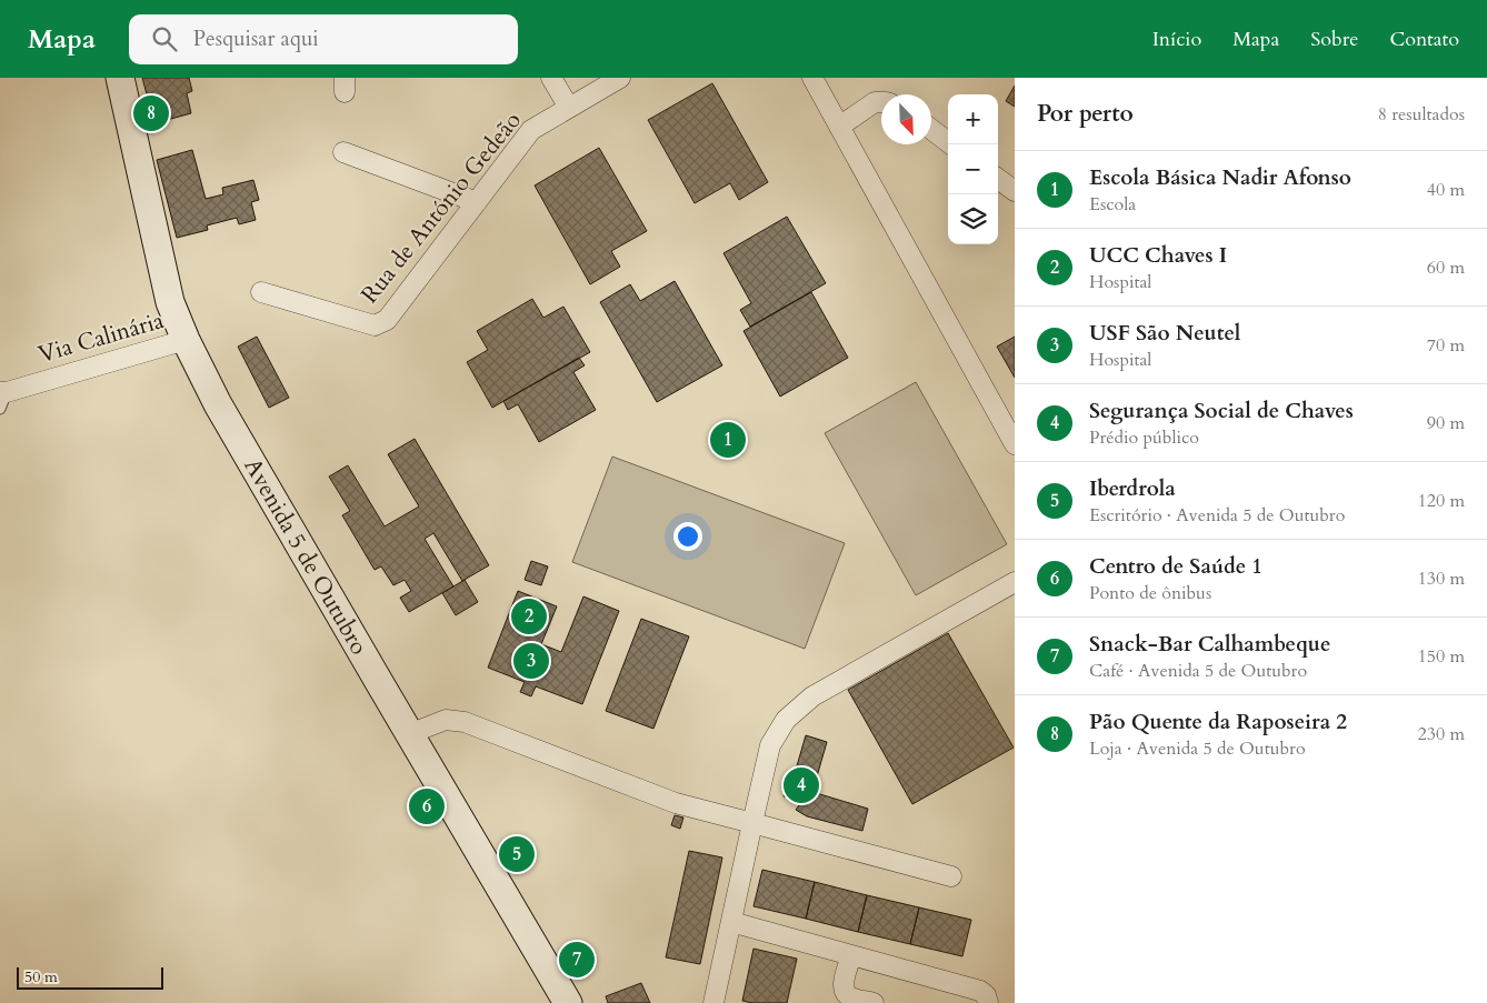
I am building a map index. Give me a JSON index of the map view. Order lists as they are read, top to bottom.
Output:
{
  "streets": {
    "main road": ["Avenida 5 de Outubro"],
    "street": ["Rua de António Gedeão", "Via Calinária"]
  },
  "crossings": [
    ["Via Calinária", "Avenida 5 de Outubro"]
  ],
  "scale_bar": "50 m",
  "north": "bottom right",
  "page": {
    "header": "Mapa",
    "search": "Pesquisar aqui",
    "nav": [
      "Início",
      "Mapa",
      "Sobre",
      "Contato"
    ],
    "heading": ["Por perto", "8 resultados"],
    "pins": [
      "8",
      "1",
      "2",
      "3",
      "4",
      "6",
      "5",
      "7"
    ],
    "map_buttons": ["+", "−"],
    "list": [
      {
        "mark": "1",
        "name": "Escola Básica Nadir Afonso",
        "note": "Escola",
        "value": "40 m"
      },
      {
        "mark": "2",
        "name": "UCC Chaves I",
        "note": "Hospital",
        "value": "60 m"
      },
      {
        "mark": "3",
        "name": "USF São Neutel",
        "note": "Hospital",
        "value": "70 m"
      },
      {
        "mark": "4",
        "name": "Segurança Social de Chaves",
        "note": "Prédio público",
        "value": "90 m"
      },
      {
        "mark": "5",
        "name": "Iberdrola",
        "note": "Escritório · Avenida 5 de Outubro",
        "value": "120 m"
      },
      {
        "mark": "6",
        "name": "Centro de Saúde 1",
        "note": "Ponto de ônibus",
        "value": "130 m"
      },
      {
        "mark": "7",
        "name": "Snack-Bar Calhambeque",
        "note": "Café · Avenida 5 de Outubro",
        "value": "150 m"
      },
      {
        "mark": "8",
        "name": "Pão Quente da Raposeira 2",
        "note": "Loja · Avenida 5 de Outubro",
        "value": "230 m"
      }
    ],
    "scale": "50 m"
  }
}
